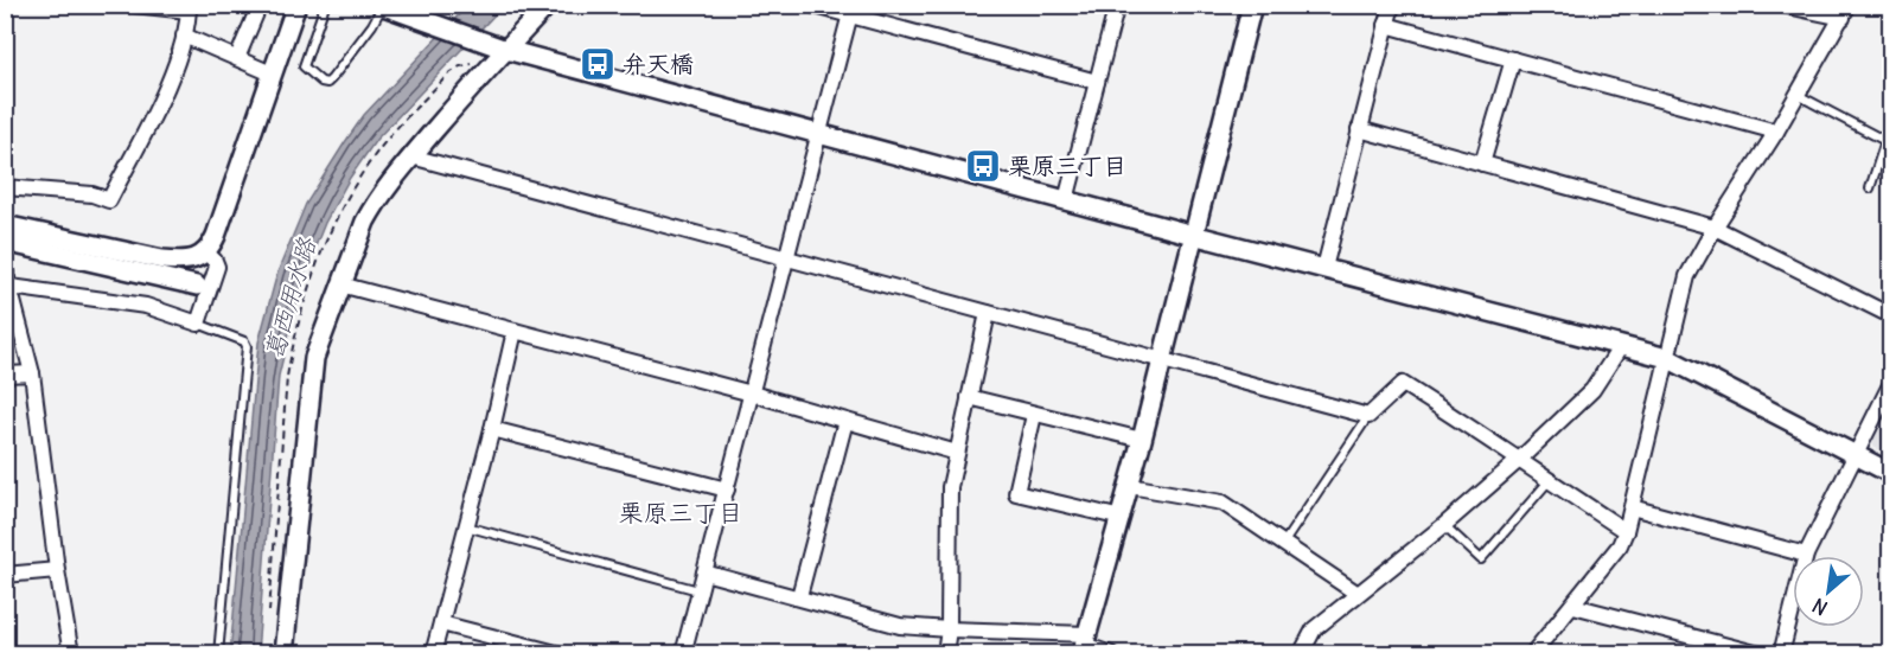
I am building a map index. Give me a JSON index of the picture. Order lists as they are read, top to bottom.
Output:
{
  "districts": ["栗原三丁目"],
  "water": ["葛西用水路"],
  "places": {
    "bus stop": ["弁天橋", "栗原三丁目"]
  },
  "north": "bottom left"
}
